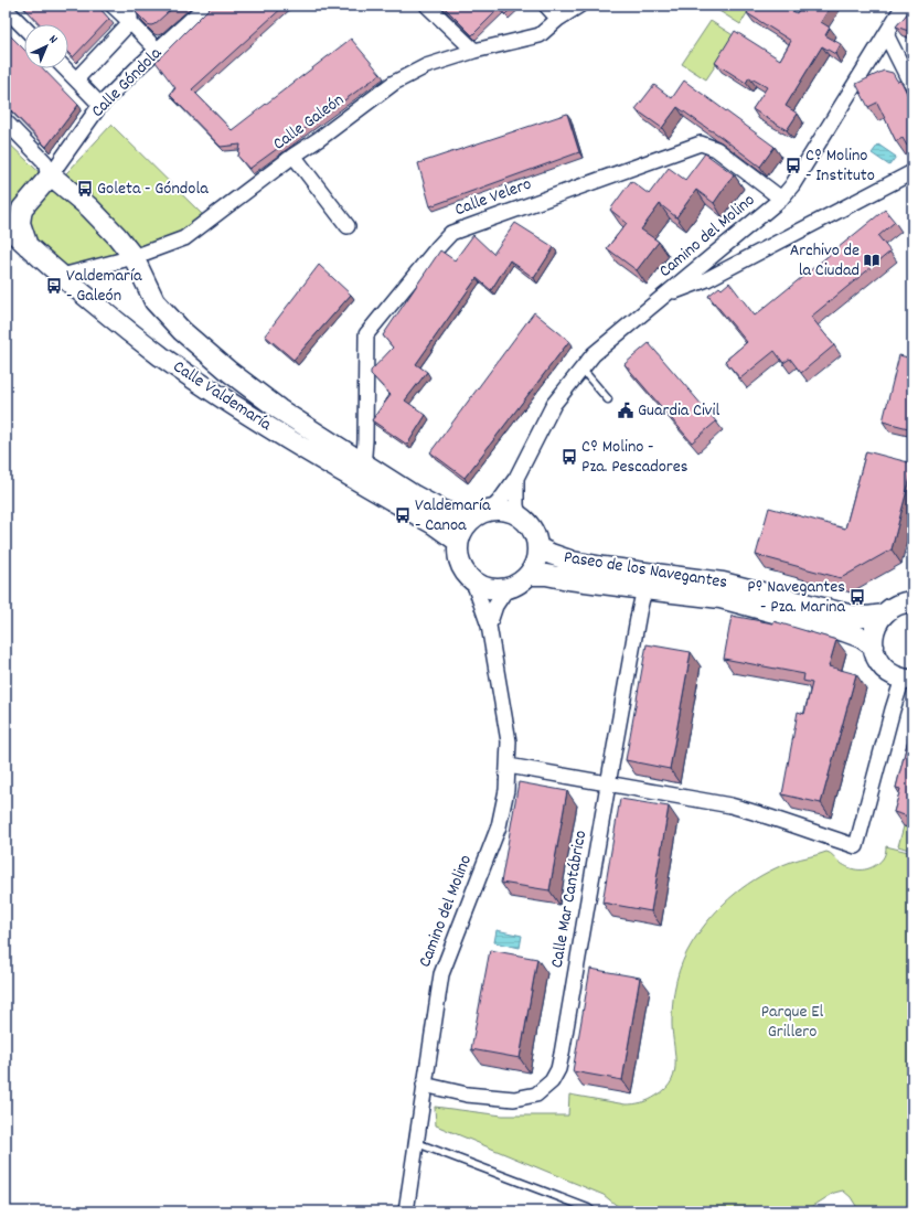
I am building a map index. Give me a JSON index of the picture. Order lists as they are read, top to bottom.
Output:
{
  "streets": {
    "main road": ["Calle Góndola", "Calle Valdemaría", "Paseo de los Navegantes"],
    "street": [
      "Calle Galeón",
      "Calle Velero",
      "Camino del Molino",
      "Calle Mar Cantábrico"
    ]
  },
  "crossings": [
    ["Calle Góndola", "Calle Valdemaría"],
    ["Calle Galeón", "Calle Valdemaría"],
    ["Calle Velero", "Camino del Molino"],
    ["Calle Velero", "Calle Valdemaría"],
    ["Camino del Molino", "Calle Valdemaría"],
    ["Camino del Molino", "Paseo de los Navegantes"],
    ["Camino del Molino", "Calle Mar Cantábrico"],
    ["Calle Valdemaría", "Paseo de los Navegantes"],
    ["Paseo de los Navegantes", "Calle Mar Cantábrico"]
  ],
  "parks": ["Parque El Grillero"],
  "places": {
    "bus stop": [
      "Cº Molino - Instituto",
      "Goleta - Góndola",
      "Valdemaría - Galeón",
      "Cº Molino - Pza. Pescadores",
      "Valdemaría - Canoa",
      "Pº Navegantes - Pza. Marina"
    ],
    "library": ["Archivo de la Ciudad"],
    "public building": ["Guardia Civil"]
  },
  "north": "top right"
}
